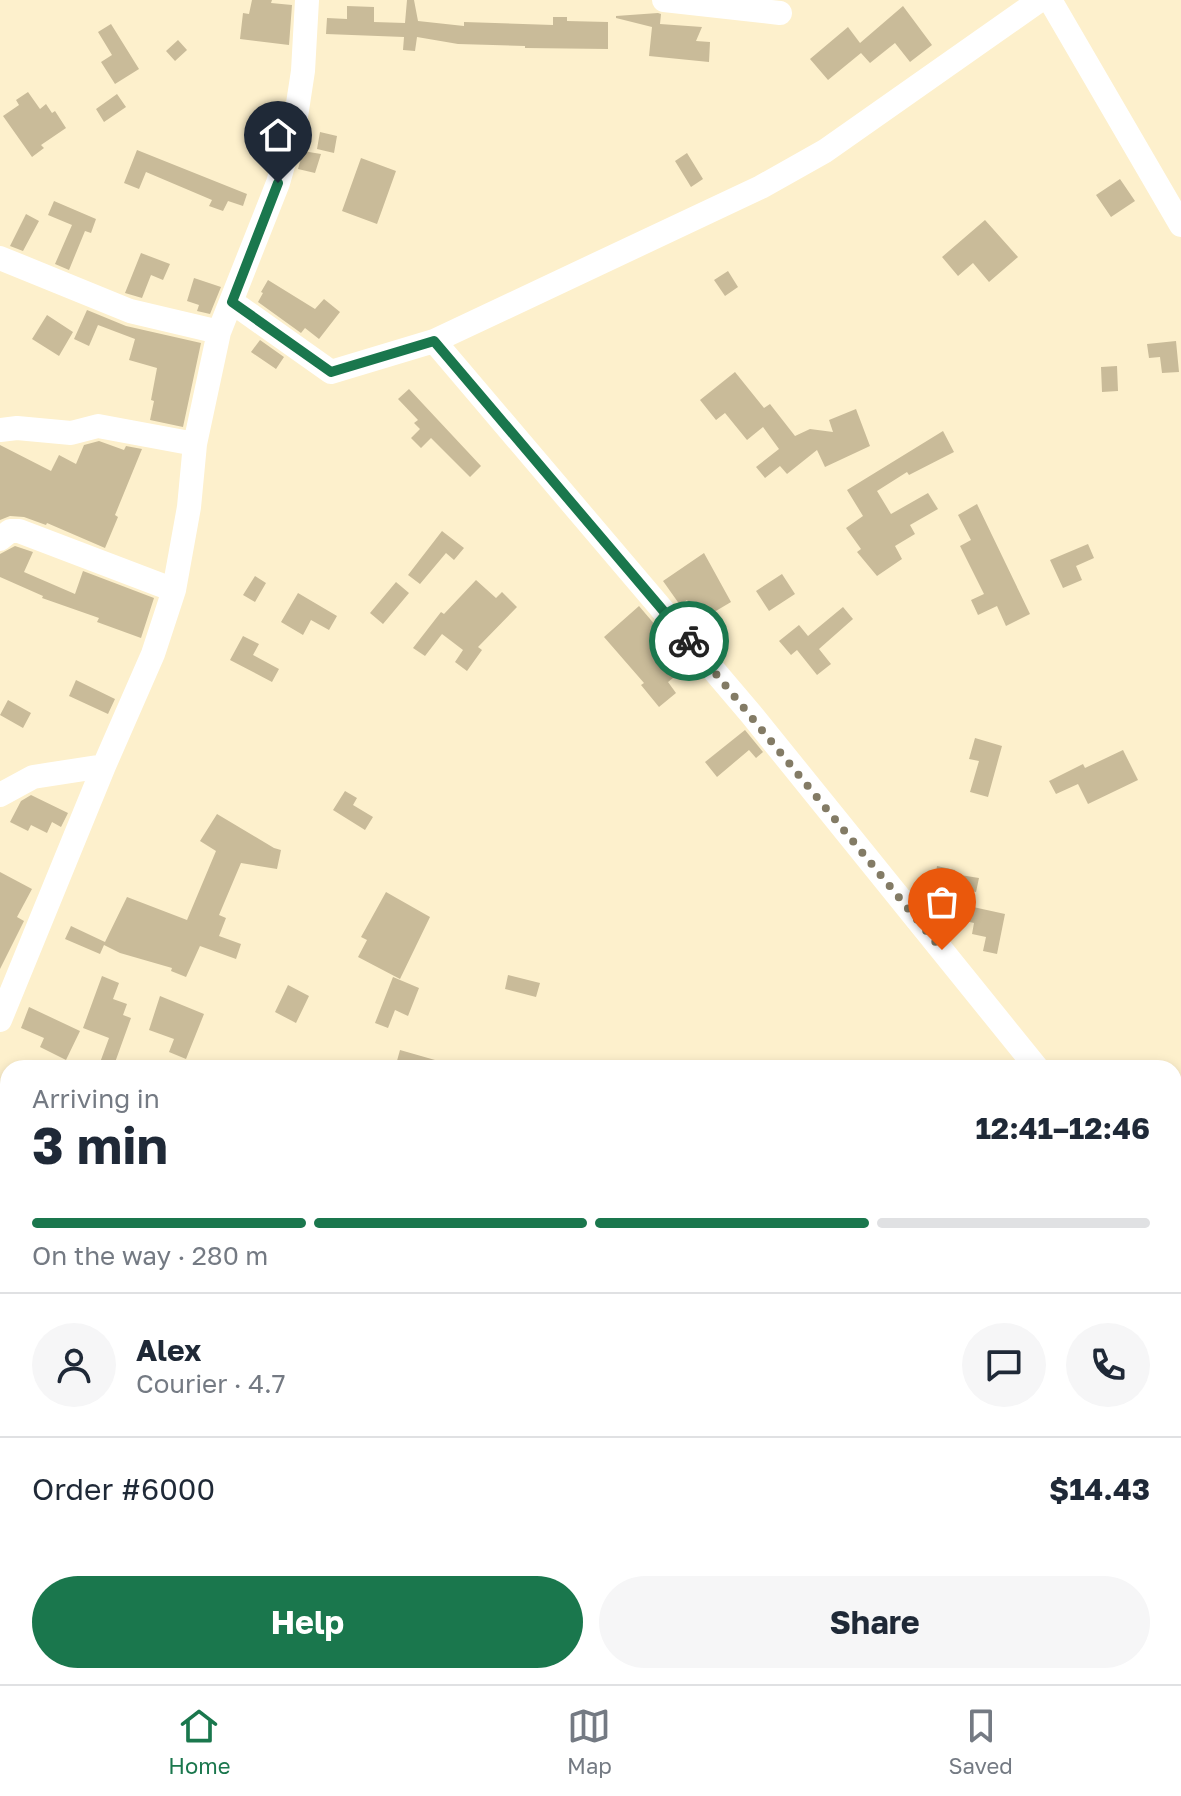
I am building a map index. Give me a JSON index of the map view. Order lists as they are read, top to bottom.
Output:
{
  "page": {
    "heading": ["3 min", "Arriving in", "12:41–12:46"],
    "panel": [
      "Alex",
      "Courier · 4.7",
      "Order #6000",
      "$14.43"
    ],
    "bar": "On the way · 280 m",
    "buttons": ["Help", "Share"],
    "tabs": ["Home", "Map", "Saved"]
  }
}
